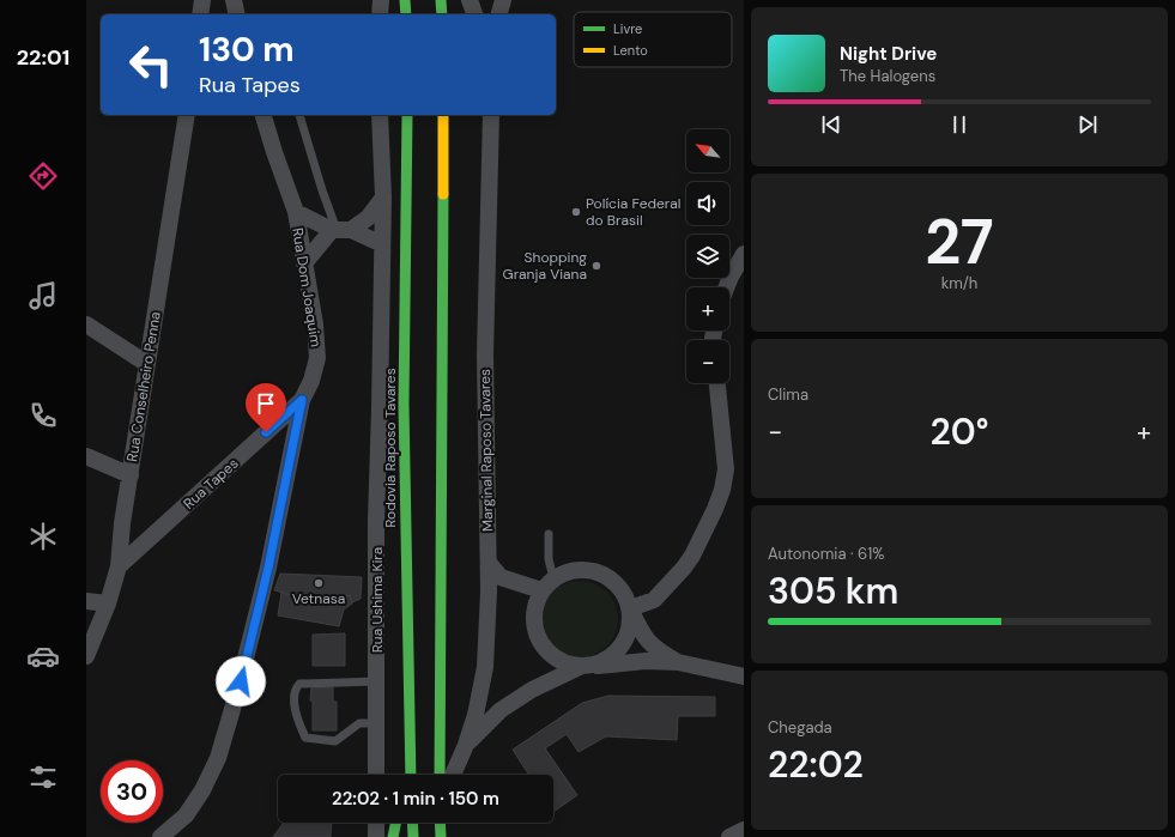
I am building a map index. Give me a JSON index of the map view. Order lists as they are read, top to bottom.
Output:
{
  "streets": {
    "highway": ["Rodovia Raposo Tavares"],
    "street": [
      "Rua Dom Joaquim",
      "Rua Conselheiro Penna",
      "Marginal Raposo Tavares",
      "Rua Tapes",
      "Rua Ushima Kira"
    ]
  },
  "crossings": [
    ["Rua Dom Joaquim", "Rua Tapes"],
    ["Rua Conselheiro Penna", "Rua Tapes"]
  ],
  "places": ["Polícia Federal do Brasil", "Shopping Granja Viana", "Vetnasa"],
  "legend": ["Livre", "Lento"],
  "north": "top left",
  "page": {
    "tabs": "22:01",
    "turn": ["130 m", "Rua Tapes"],
    "song": ["Night Drive", "The Halogens"],
    "map_buttons": ["+", "−"],
    "tile": [
      ["27", "km/h"],
      "Clima",
      ["Autonomia · 61%", "305 km"],
      ["Chegada", "22:02"]
    ],
    "heat": ["−", "20°", "+"],
    "limit": "30",
    "trip": "22:02 · 1 min · 150 m"
  }
}
